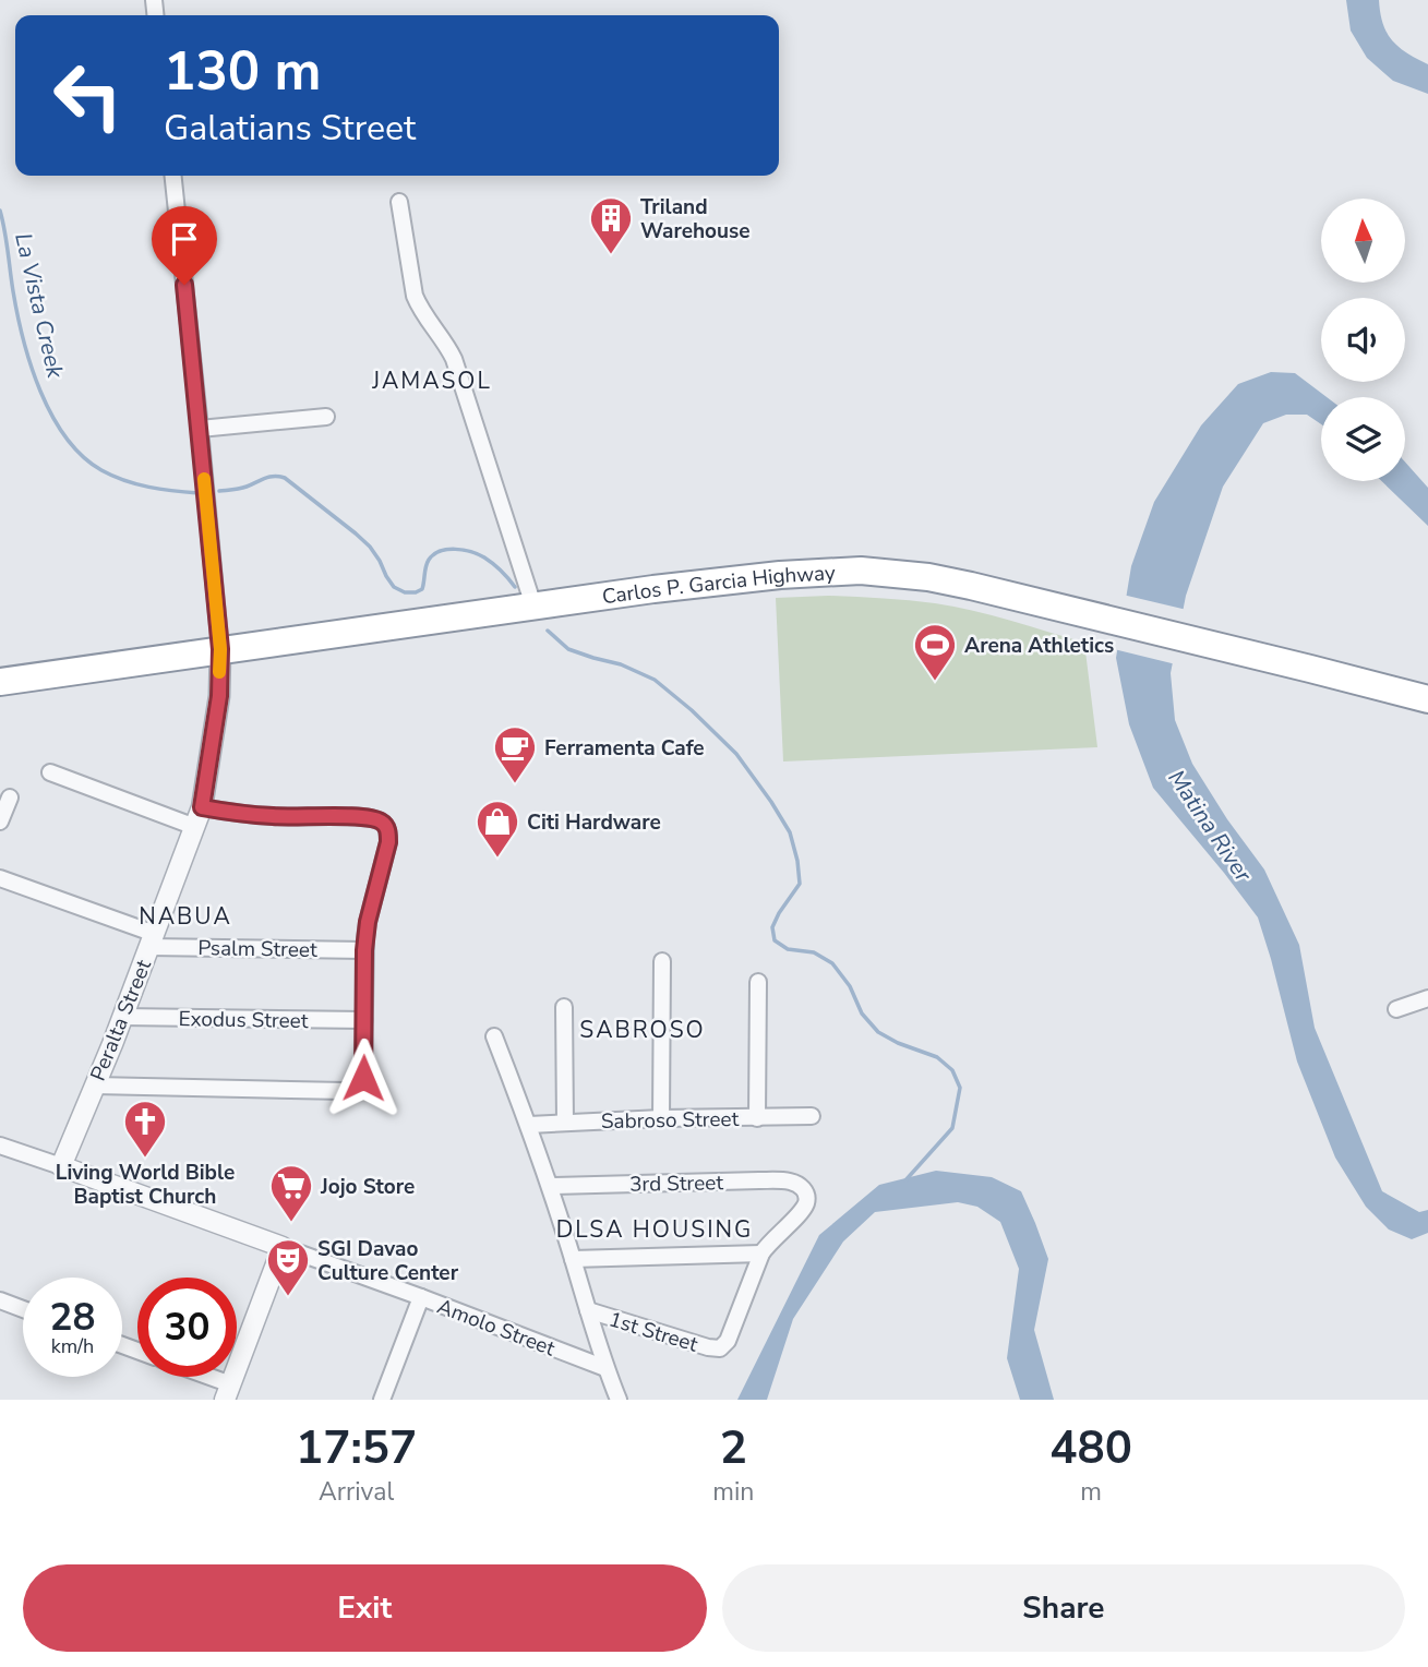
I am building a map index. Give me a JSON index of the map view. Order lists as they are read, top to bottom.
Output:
{
  "streets": {
    "highway": ["Carlos P. Garcia Highway"],
    "street": [
      "Psalm Street",
      "Exodus Street",
      "Peralta Street",
      "Sabroso Street",
      "3rd Street",
      "Amolo Street",
      "1st Street"
    ]
  },
  "crossings": [
    ["Carlos P. Garcia Highway", "Peralta Street"],
    ["Psalm Street", "Peralta Street"],
    ["Exodus Street", "Peralta Street"],
    ["Peralta Street", "Amolo Street"],
    ["3rd Street", "1st Street"]
  ],
  "districts": [
    "JAMASOL",
    "NABUA",
    "SABROSO",
    "DLSA HOUSING"
  ],
  "water": ["La Vista Creek", "Matina River"],
  "places": {
    "building": ["Triland Warehouse"],
    "sports": ["Arena Athletics"],
    "cafe": ["Ferramenta Cafe"],
    "shop": ["Citi Hardware"],
    "church": ["Living World Bible Baptist Church"],
    "supermarket": ["Jojo Store"],
    "theatre": ["SGI Davao Culture Center"]
  },
  "north": "top",
  "page": {
    "turn": ["130 m", "Galatians Street"],
    "speed": "28 km/h",
    "limit": "30",
    "eta": [
      "17:57",
      "Arrival",
      "2",
      "min",
      "480",
      "m"
    ],
    "buttons": ["Exit", "Share"]
  }
}
